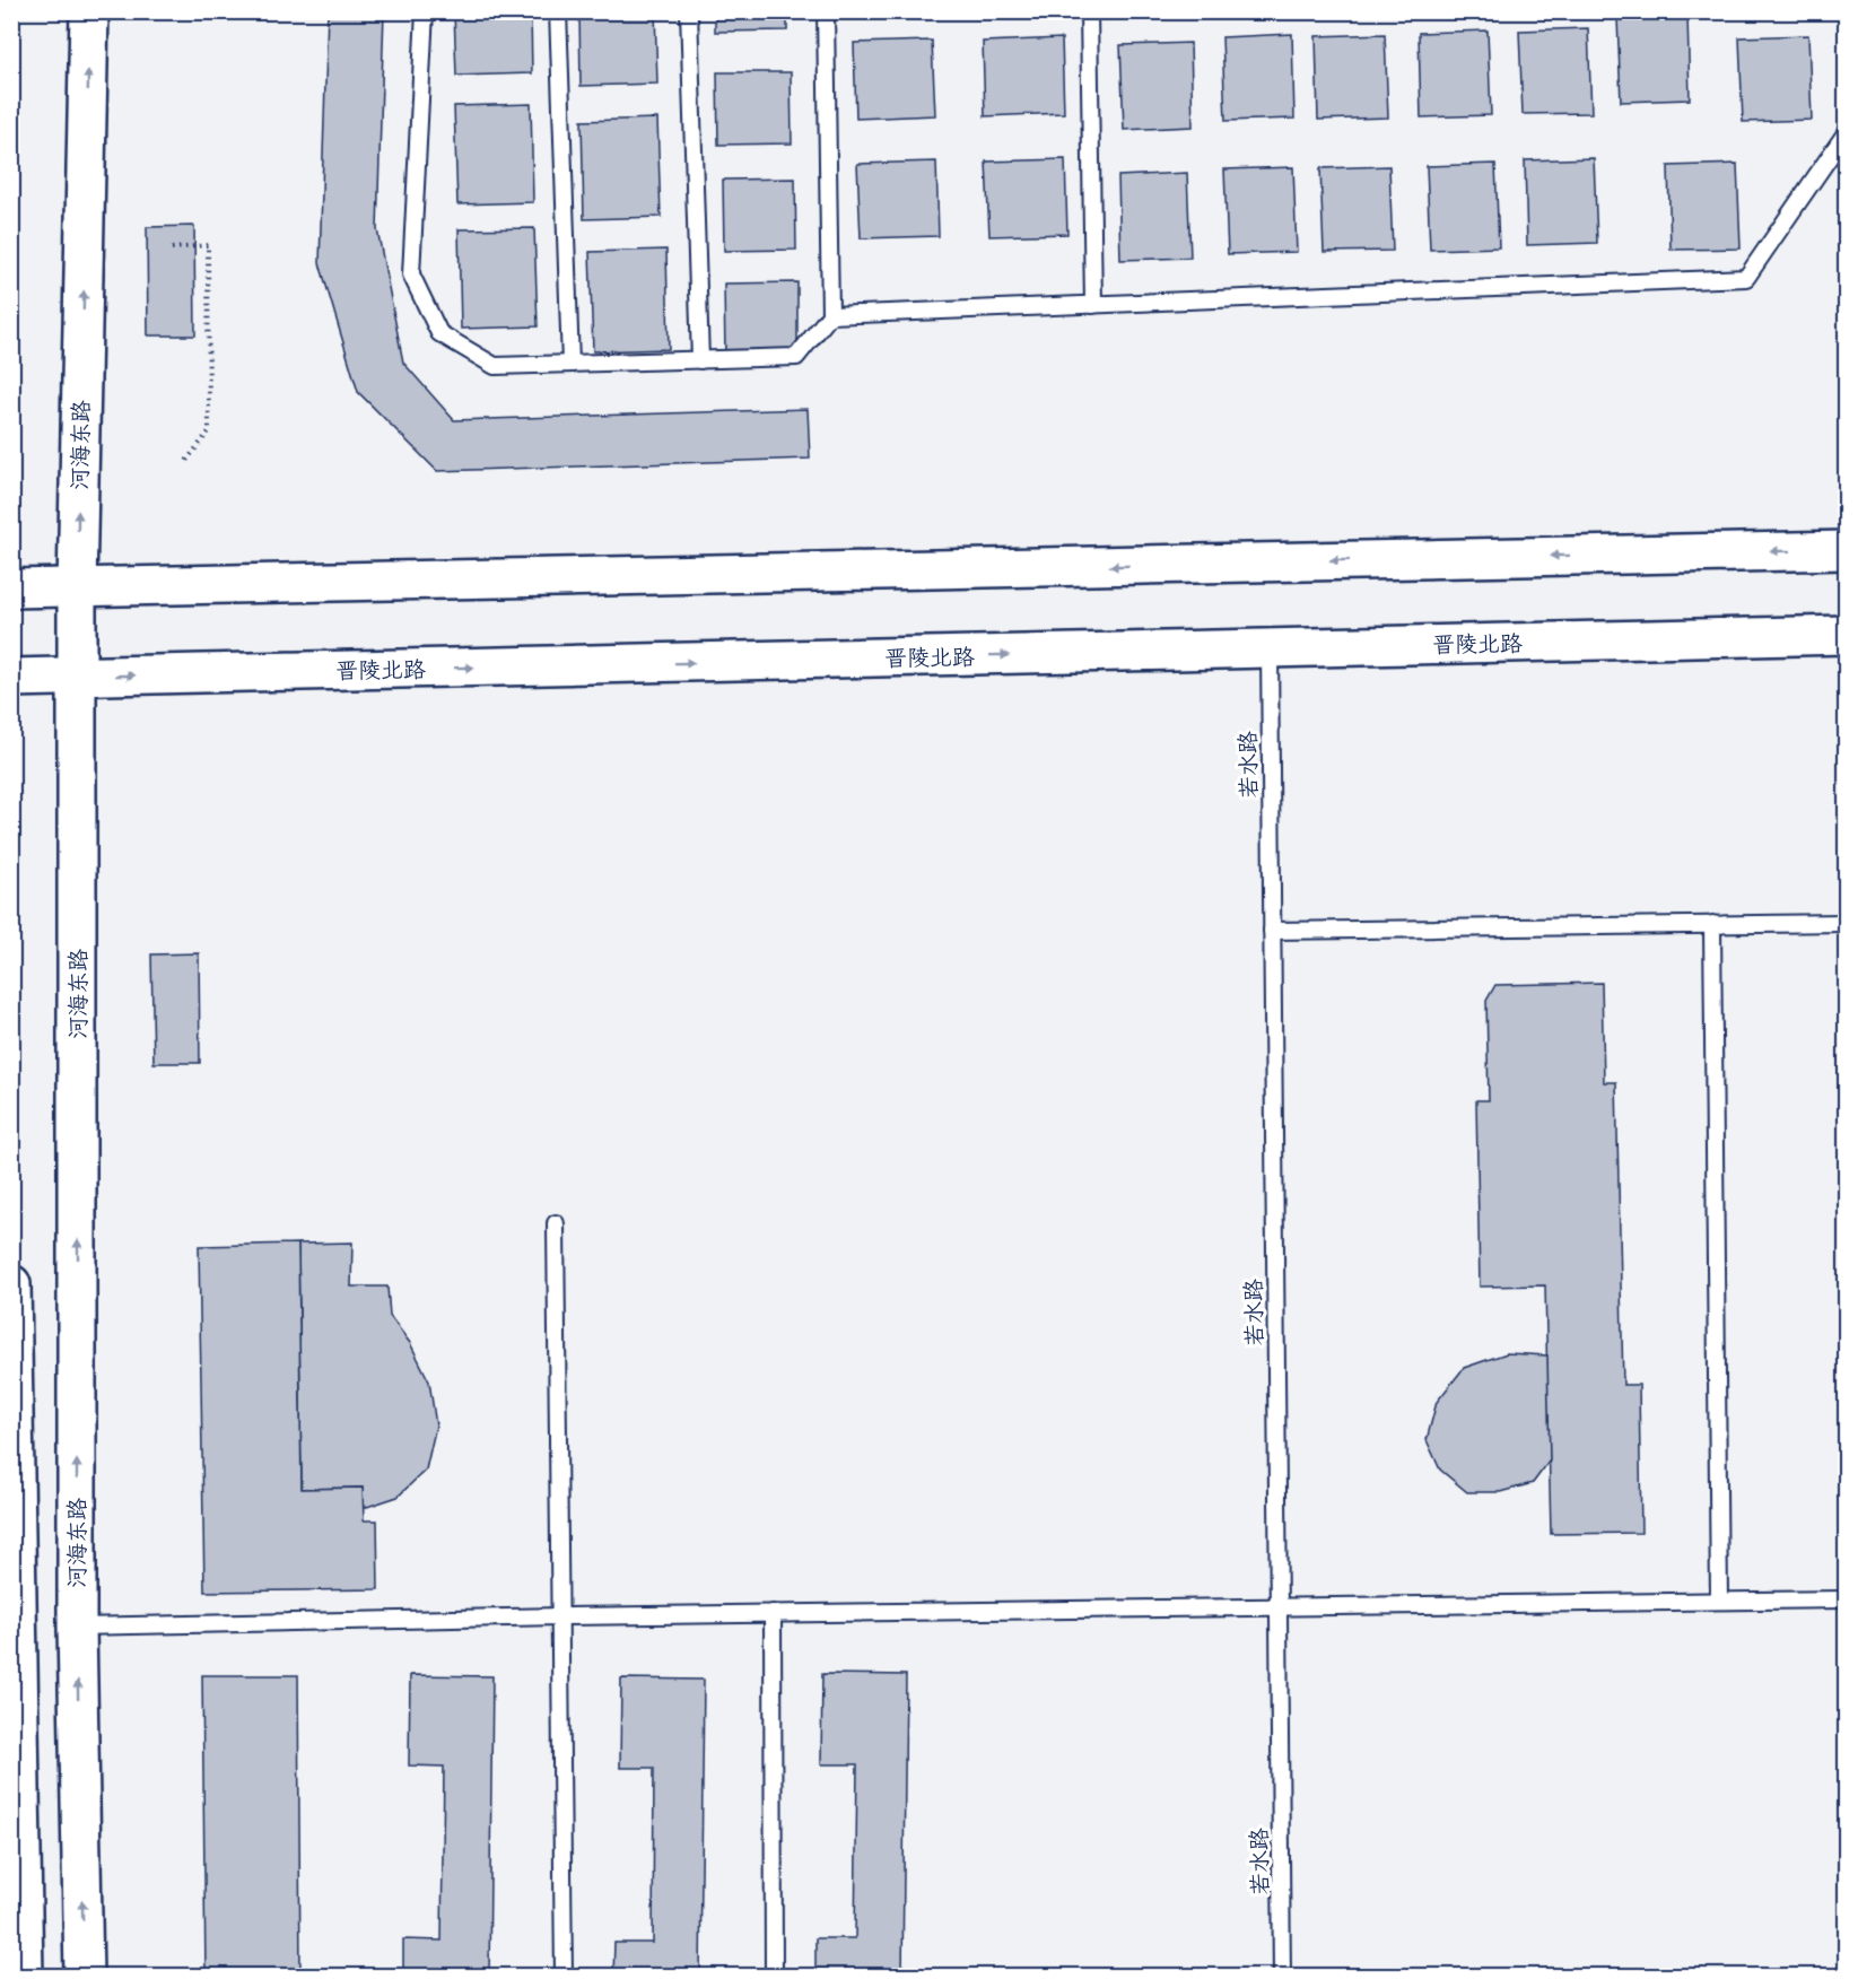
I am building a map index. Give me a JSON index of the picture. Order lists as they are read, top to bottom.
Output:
{
  "streets": {
    "main road": ["河海东路", "晋陵北路"],
    "lane": ["若水路"]
  },
  "crossings": [
    ["河海东路", "晋陵北路"],
    ["晋陵北路", "若水路"]
  ]
}
